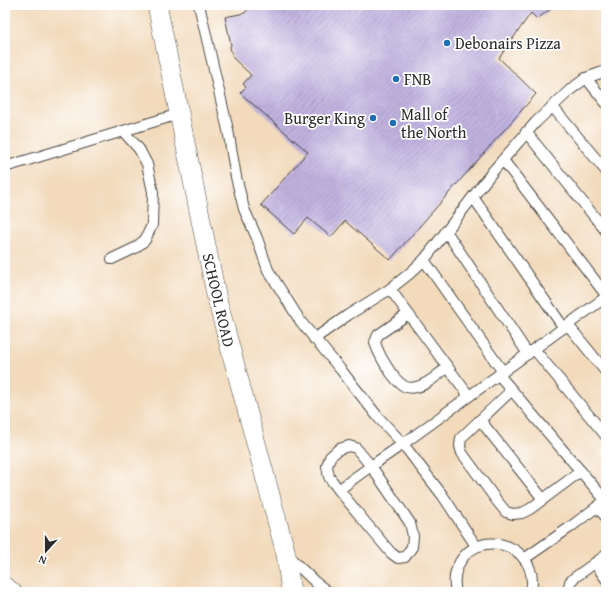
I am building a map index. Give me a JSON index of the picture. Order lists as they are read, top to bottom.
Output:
{
  "streets": {
    "street": ["SCHOOL ROAD"]
  },
  "places": [
    "Debonairs Pizza",
    "FNB",
    "Burger King",
    "Mall of the North"
  ],
  "north": "bottom"
}
